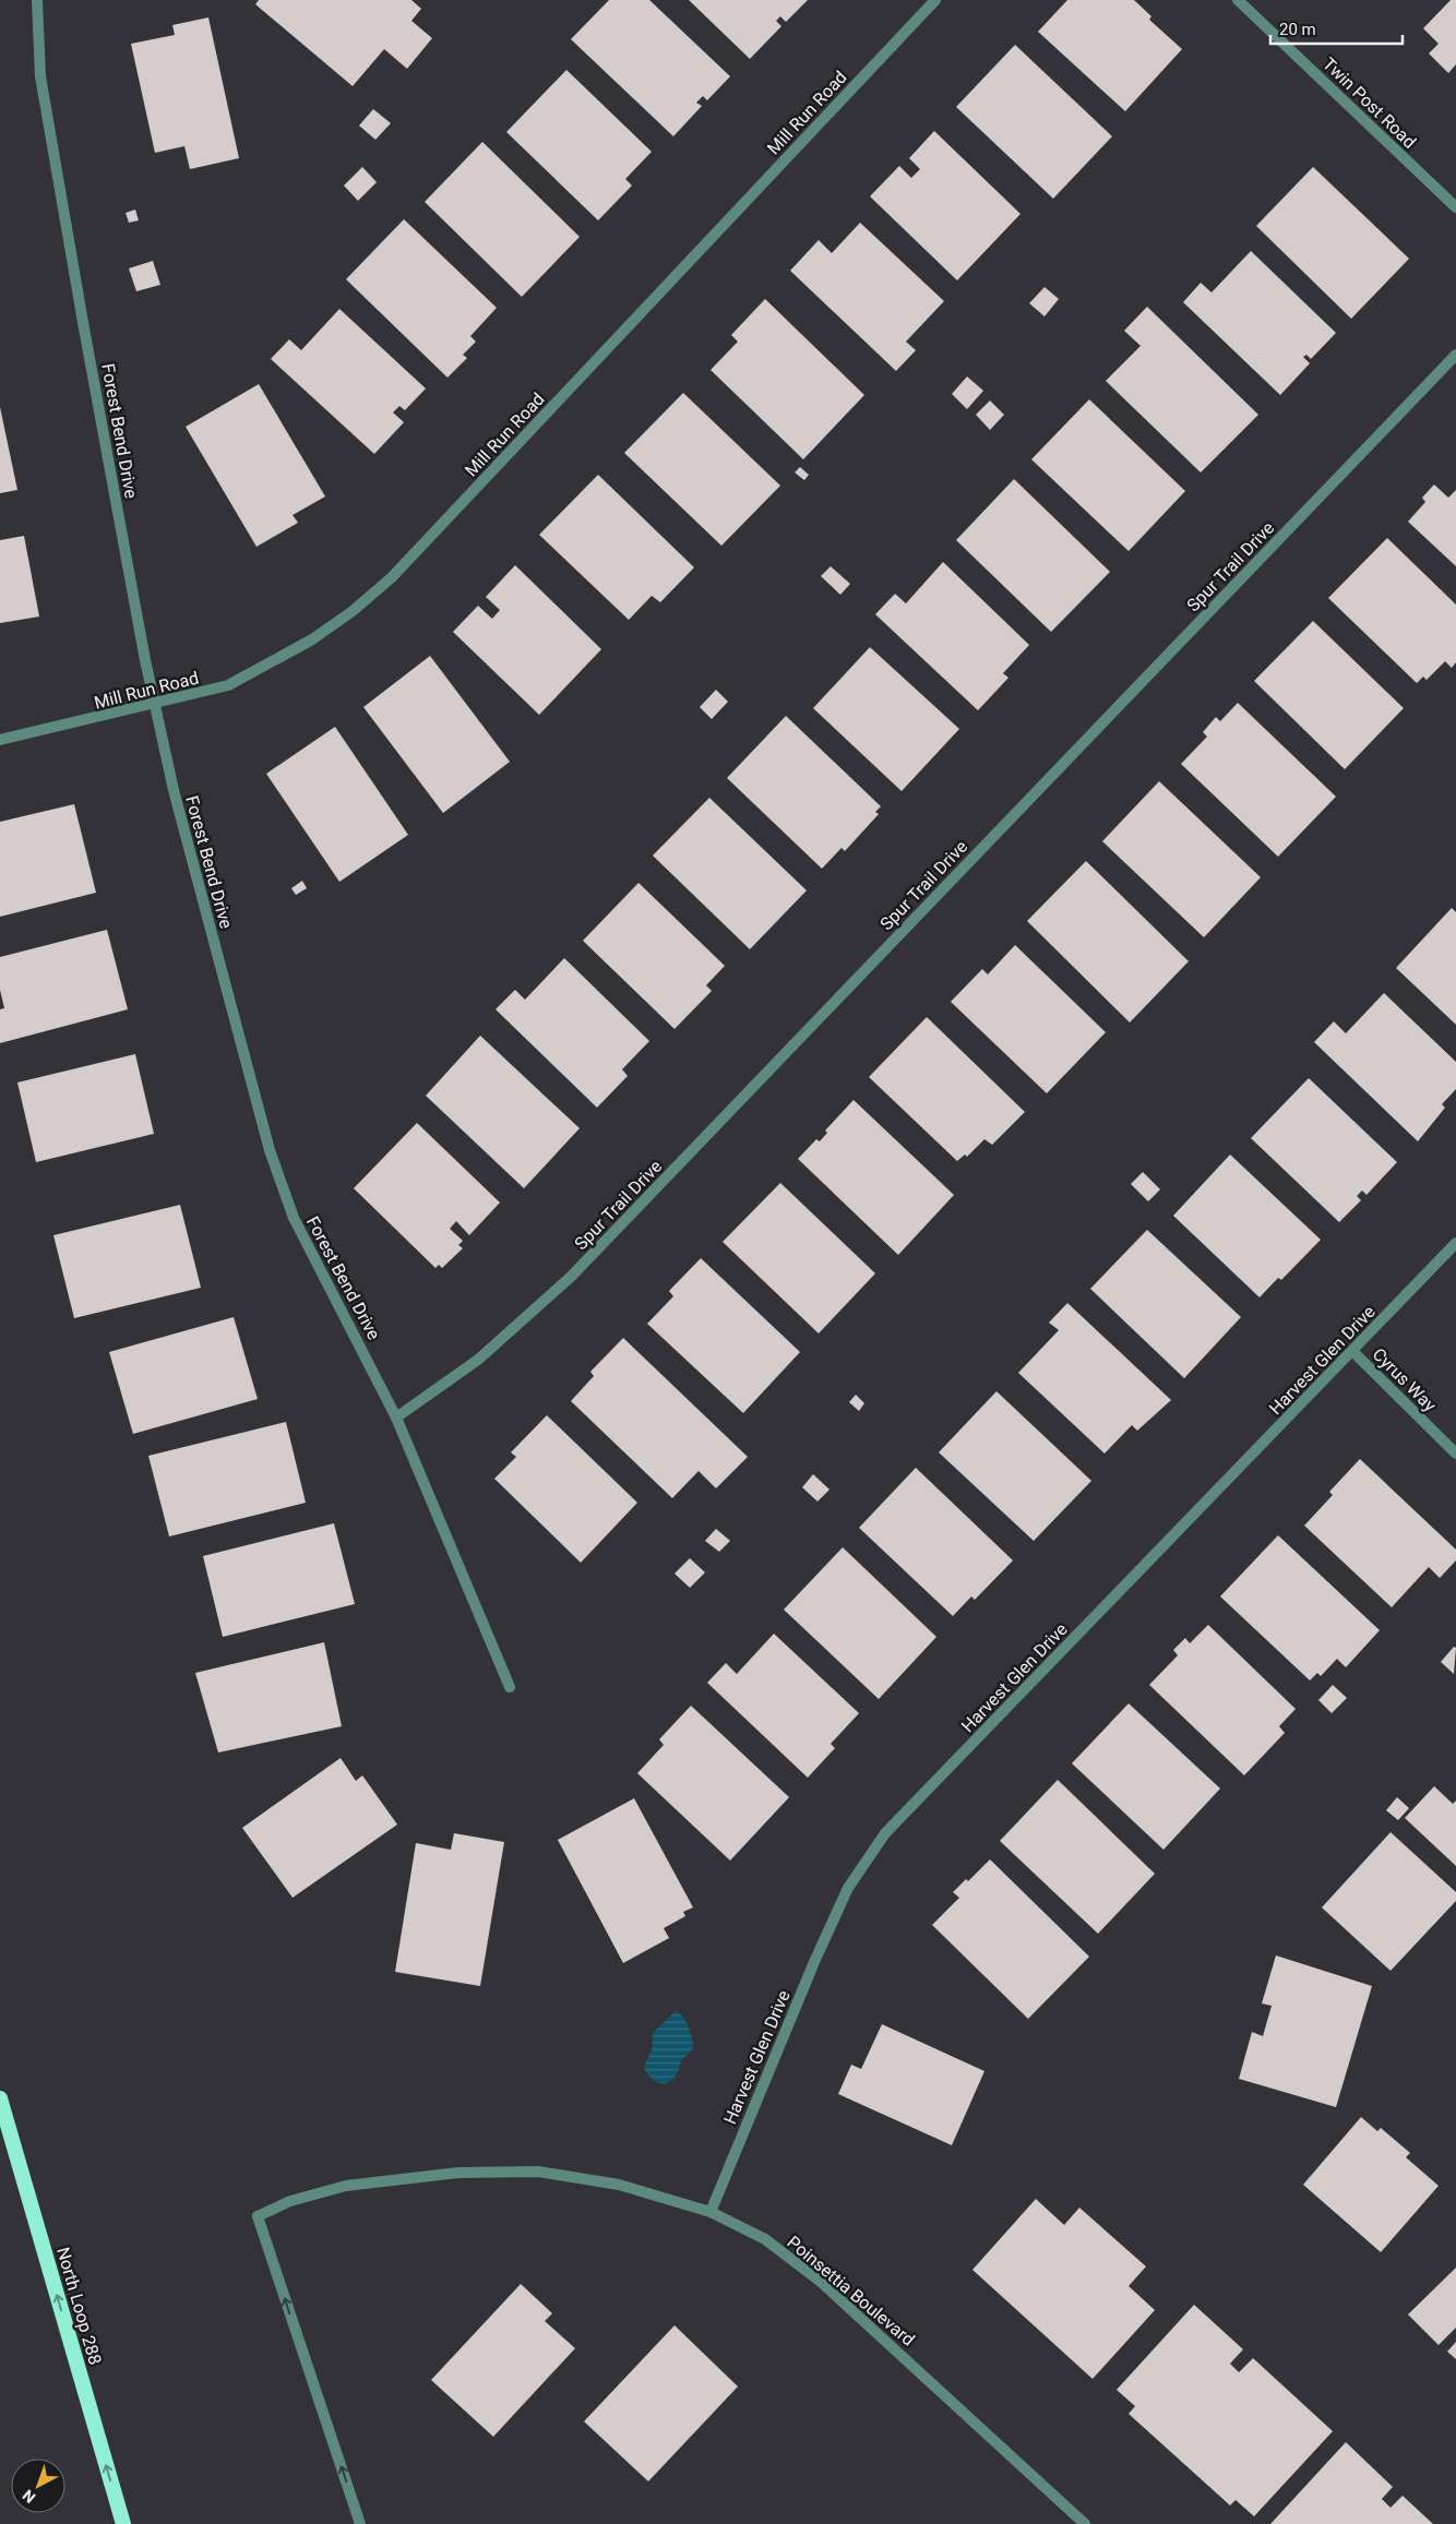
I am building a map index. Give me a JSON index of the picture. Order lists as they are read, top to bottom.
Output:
{
  "streets": {
    "highway": ["North Loop 288"],
    "street": [
      "Twin Post Road",
      "Mill Run Road",
      "Forest Bend Drive",
      "Spur Trail Drive",
      "Harvest Glen Drive",
      "Cyrus Way",
      "Poinsettia Boulevard"
    ]
  },
  "crossings": [
    ["Mill Run Road", "Forest Bend Drive"],
    ["Forest Bend Drive", "Spur Trail Drive"],
    ["Harvest Glen Drive", "Cyrus Way"],
    ["Harvest Glen Drive", "Poinsettia Boulevard"]
  ],
  "one_way": ["North Loop 288"],
  "scale_bar": "20 m",
  "north": "bottom left"
}
